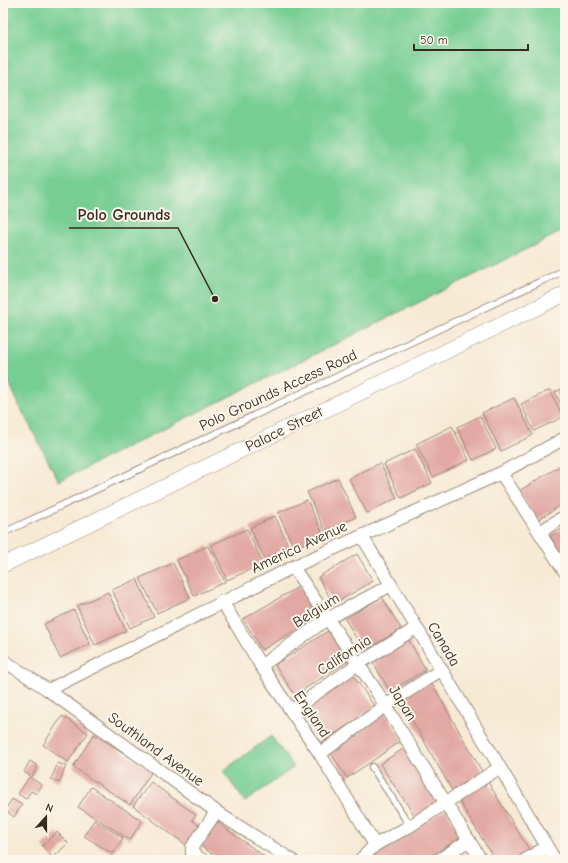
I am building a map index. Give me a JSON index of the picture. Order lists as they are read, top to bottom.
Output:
{
  "streets": {
    "street": [
      "Palace Street",
      "America Avenue",
      "Belgium",
      "Canada",
      "California",
      "Japan",
      "England",
      "Southland Avenue"
    ],
    "lane": ["Polo Grounds Access Road"]
  },
  "crossings": [
    ["America Avenue", "Canada"],
    ["America Avenue", "Japan"],
    ["America Avenue", "England"],
    ["America Avenue", "Southland Avenue"],
    ["Belgium", "Canada"],
    ["Belgium", "Japan"],
    ["Belgium", "England"],
    ["Canada", "California"],
    ["California", "Japan"],
    ["California", "England"]
  ],
  "places": ["Polo Grounds"],
  "scale_bar": "50 m",
  "north": "top"
}
